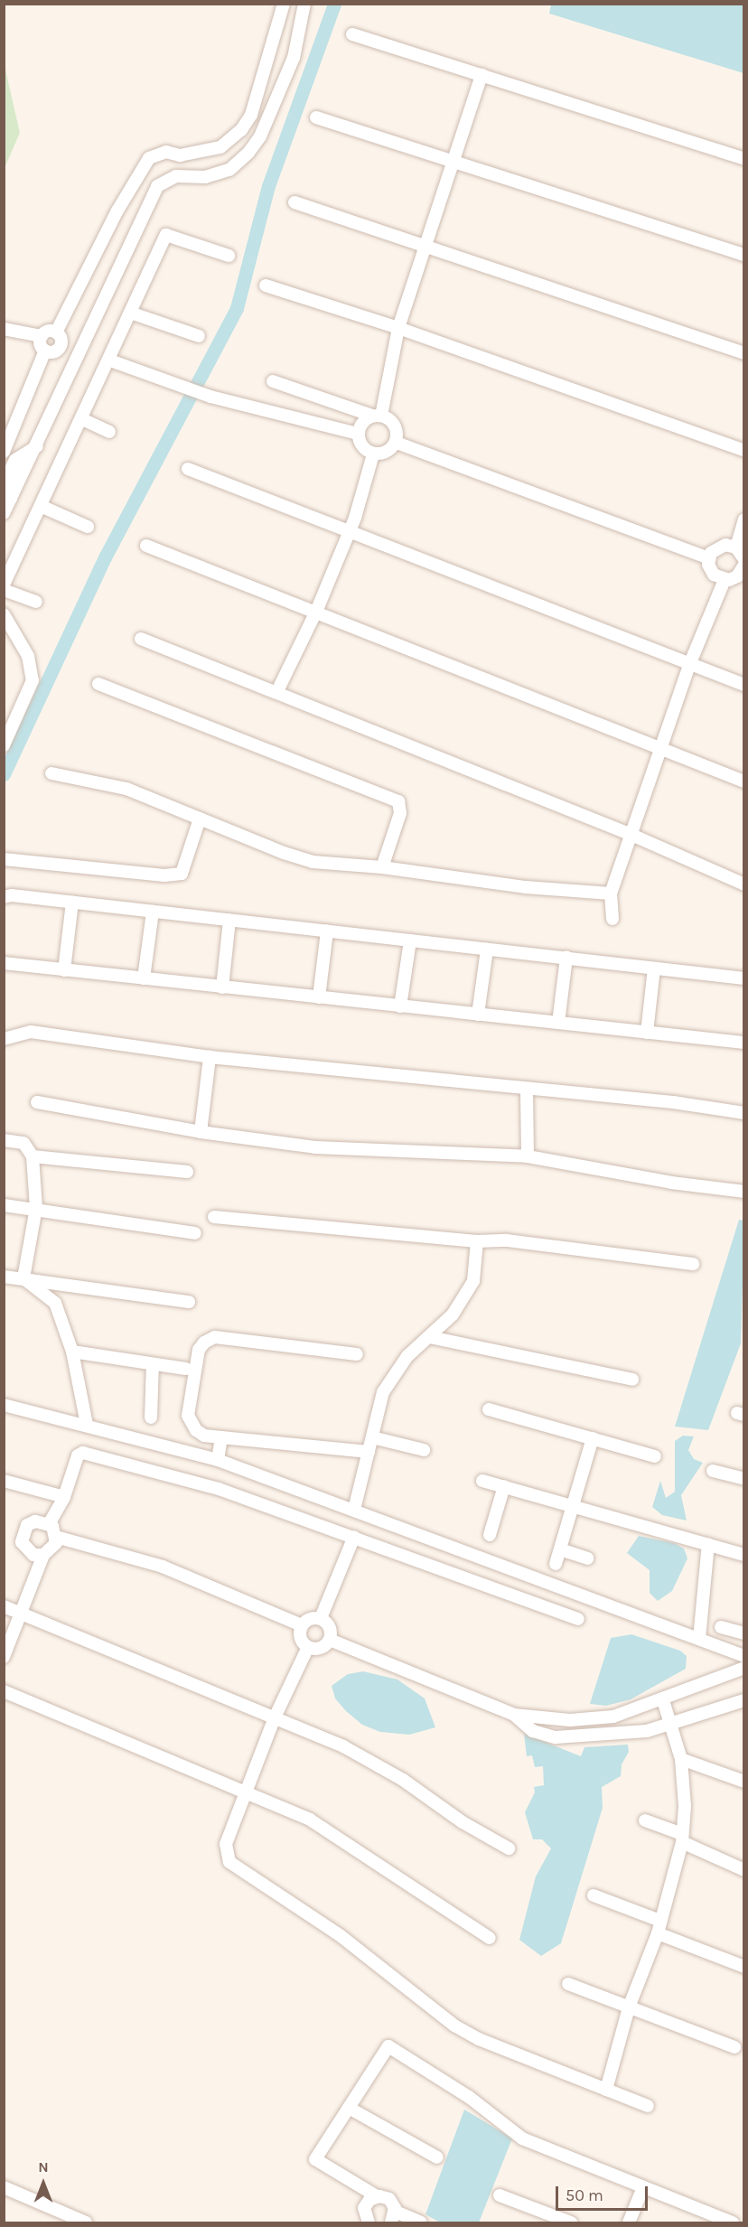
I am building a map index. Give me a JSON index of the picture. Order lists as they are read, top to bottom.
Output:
{
  "scale_bar": "50 m",
  "north": "top"
}
